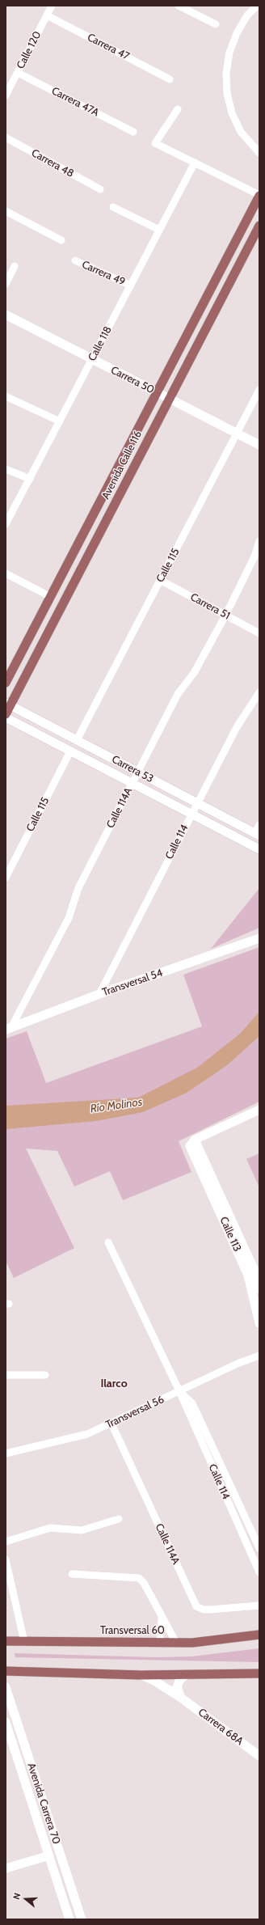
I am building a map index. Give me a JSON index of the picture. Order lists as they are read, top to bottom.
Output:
{
  "streets": {
    "main road": ["Avenida Calle 116", "Transversal 60"],
    "street": [
      "Carrera 47",
      "Calle 120",
      "Carrera 47A",
      "Carrera 48",
      "Carrera 49",
      "Calle 118",
      "Carrera 50",
      "Calle 115",
      "Carrera 51",
      "Carrera 53",
      "Calle 114A",
      "Calle 114",
      "Transversal 54",
      "Calle 113",
      "Transversal 56",
      "Carrera 68A",
      "Avenida Carrera 70"
    ]
  },
  "crossings": [
    ["Carrera 47", "Calle 120"],
    ["Calle 120", "Carrera 47A"],
    ["Carrera 49", "Calle 118"],
    ["Calle 118", "Carrera 50"],
    ["Carrera 50", "Avenida Calle 116"],
    ["Carrera 50", "Calle 115"],
    ["Avenida Calle 116", "Carrera 53"],
    ["Calle 115", "Carrera 51"],
    ["Calle 115", "Carrera 53"],
    ["Carrera 51", "Calle 114A"],
    ["Carrera 53", "Calle 114A"],
    ["Carrera 53", "Calle 114"],
    ["Calle 114A", "Transversal 54"],
    ["Calle 114A", "Transversal 56"],
    ["Calle 114", "Transversal 54"],
    ["Calle 114", "Transversal 56"]
  ],
  "districts": ["Ilarco"],
  "water": ["Río Molinos"],
  "north": "left"
}
